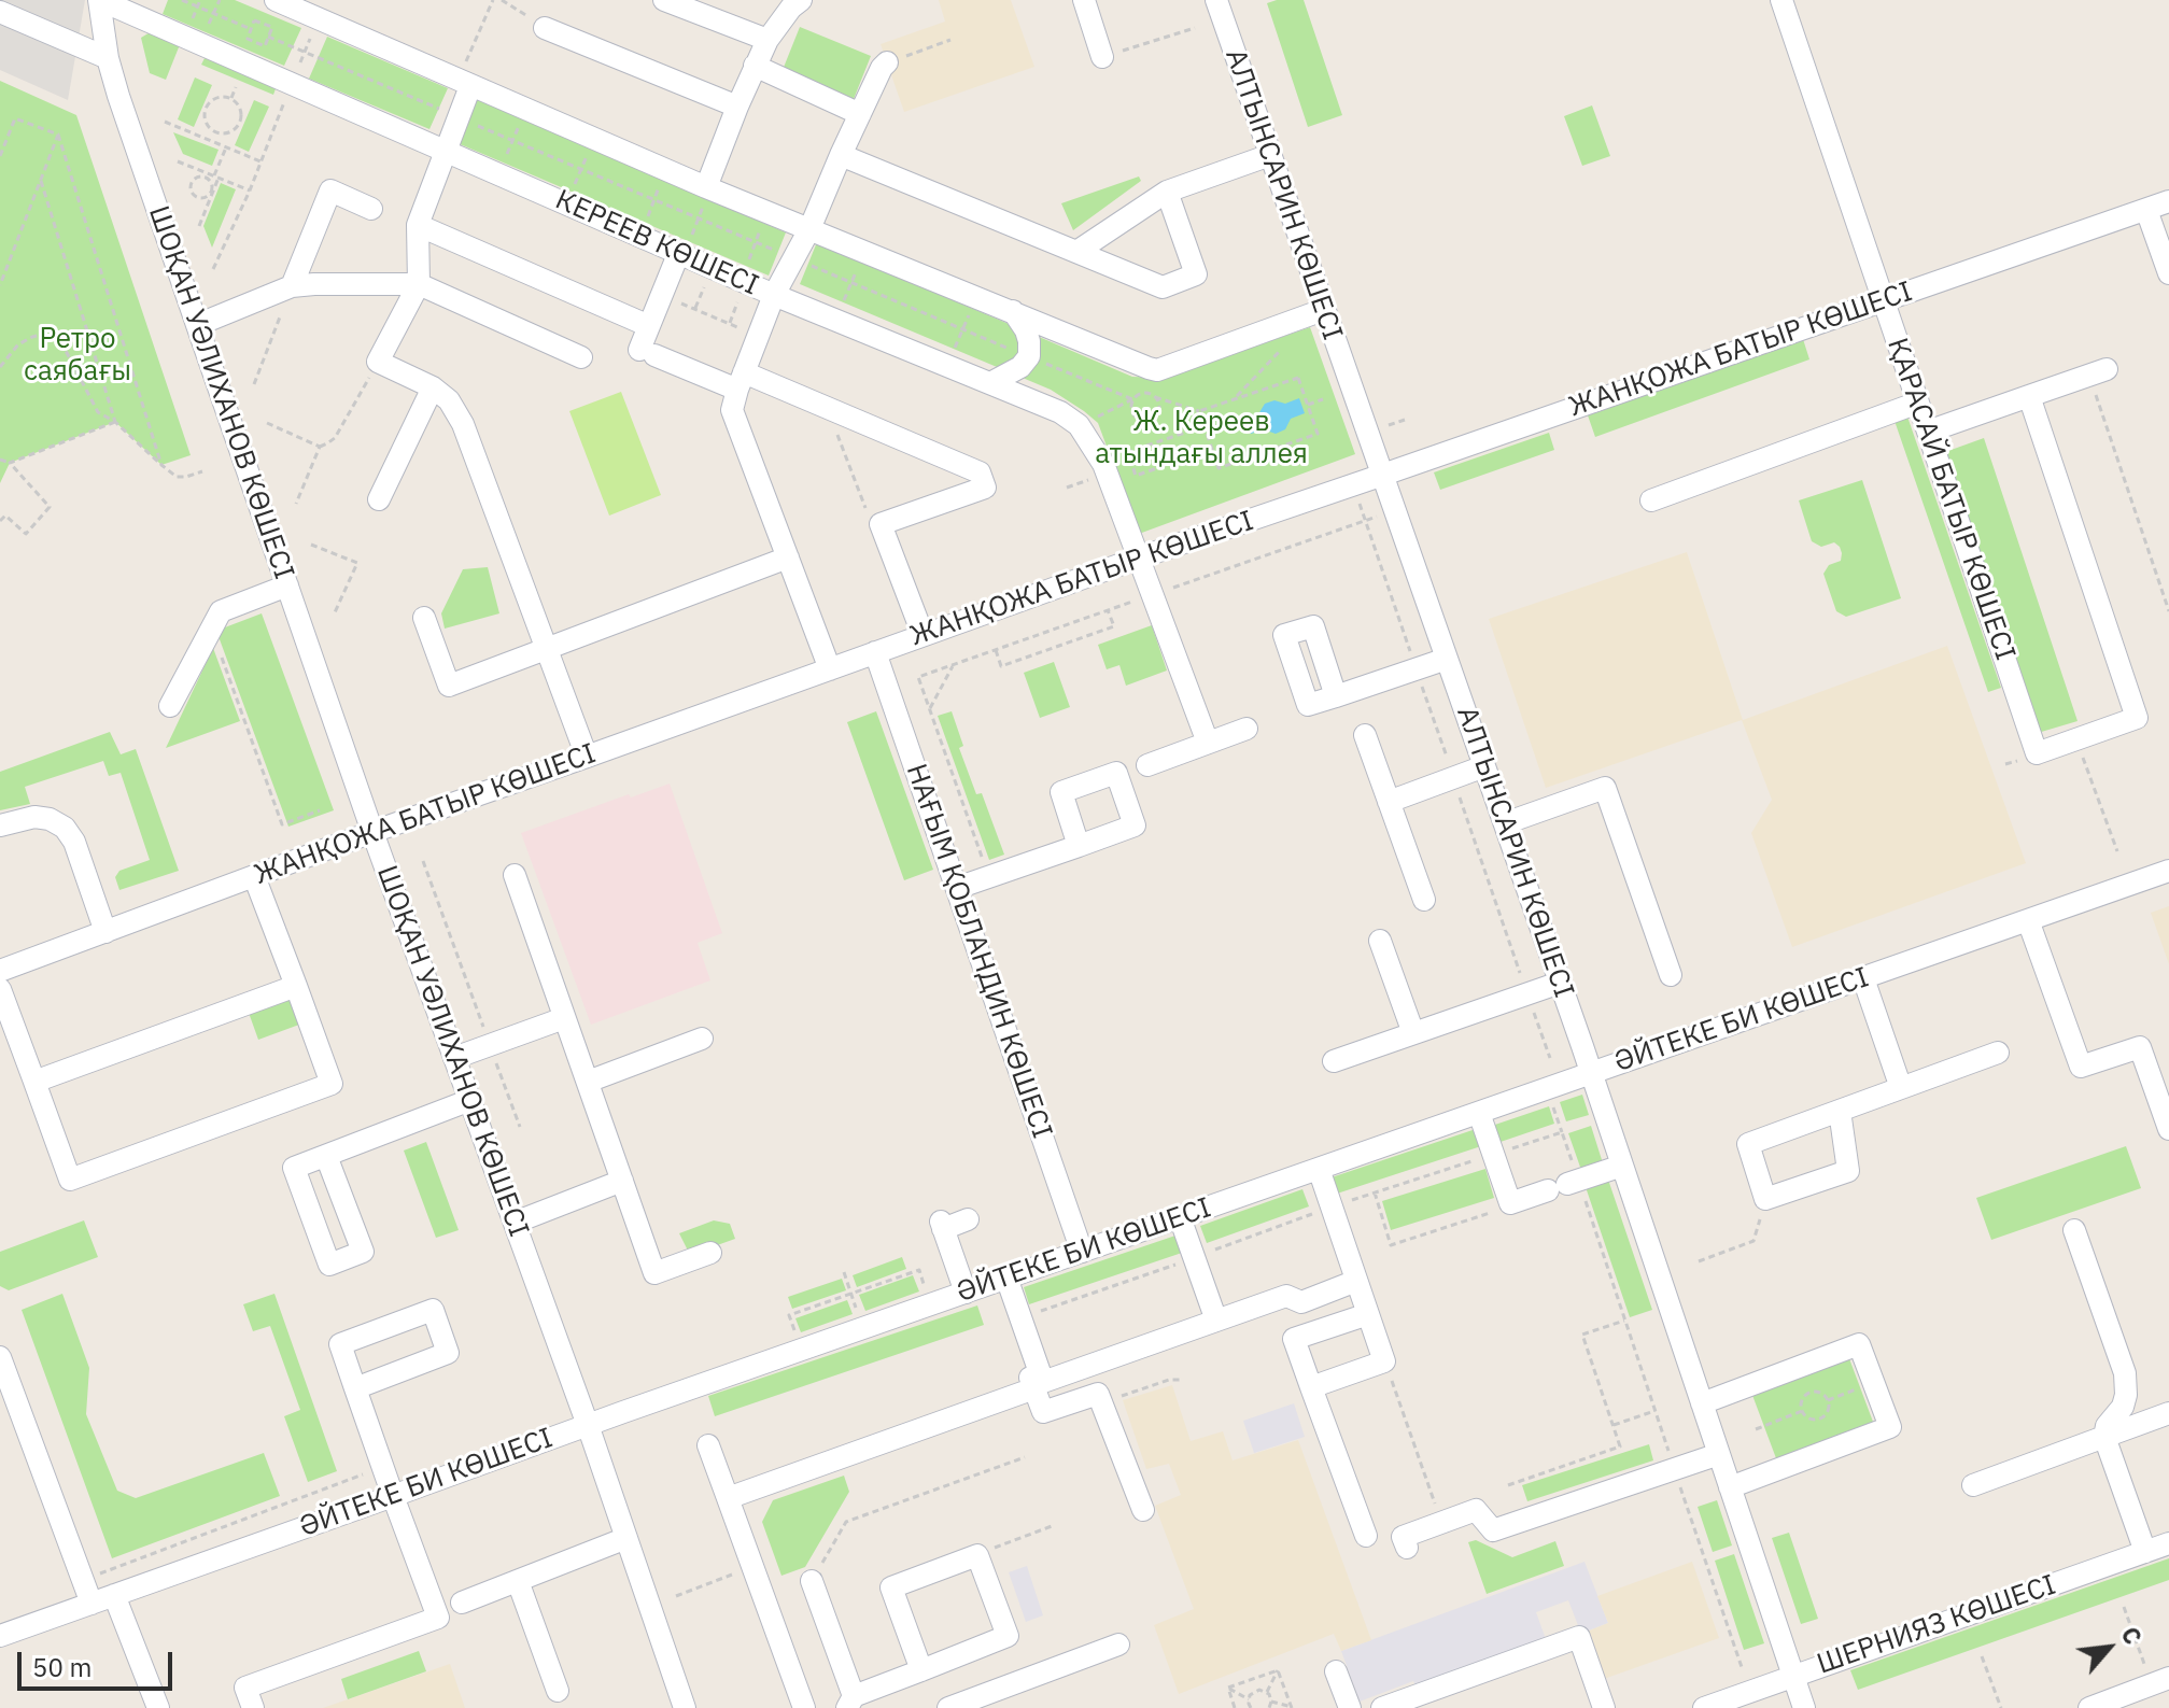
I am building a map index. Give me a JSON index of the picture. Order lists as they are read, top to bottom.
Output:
{
  "streets": {
    "street": [
      "АЛТЫНСАРИН КӨШЕСІ",
      "КЕРЕЕВ КӨШЕСІ",
      "ЖАНҚОЖА БАТЫР КӨШЕСІ",
      "ШОҚАН УӘЛИХАНОВ КӨШЕСІ",
      "ҚАРАСАЙ БАТЫР КӨШЕСІ",
      "НАҒЫМ ҚОБЛАНДИН КӨШЕСІ",
      "ӘЙТЕКЕ БИ КӨШЕСІ",
      "ШЕРНИЯЗ КӨШЕСІ"
    ]
  },
  "crossings": [
    ["АЛТЫНСАРИН КӨШЕСІ", "ЖАНҚОЖА БАТЫР КӨШЕСІ"],
    ["АЛТЫНСАРИН КӨШЕСІ", "ӘЙТЕКЕ БИ КӨШЕСІ"],
    ["АЛТЫНСАРИН КӨШЕСІ", "ШЕРНИЯЗ КӨШЕСІ"],
    ["КЕРЕЕВ КӨШЕСІ", "ЖАНҚОЖА БАТЫР КӨШЕСІ"],
    ["КЕРЕЕВ КӨШЕСІ", "ШОҚАН УӘЛИХАНОВ КӨШЕСІ"],
    ["ЖАНҚОЖА БАТЫР КӨШЕСІ", "ШОҚАН УӘЛИХАНОВ КӨШЕСІ"],
    ["ЖАНҚОЖА БАТЫР КӨШЕСІ", "ҚАРАСАЙ БАТЫР КӨШЕСІ"],
    ["ЖАНҚОЖА БАТЫР КӨШЕСІ", "НАҒЫМ ҚОБЛАНДИН КӨШЕСІ"],
    ["ШОҚАН УӘЛИХАНОВ КӨШЕСІ", "ӘЙТЕКЕ БИ КӨШЕСІ"],
    ["НАҒЫМ ҚОБЛАНДИН КӨШЕСІ", "ӘЙТЕКЕ БИ КӨШЕСІ"]
  ],
  "parks": ["Ретро саябағы", "Ж. Кереев атындағы аллея"],
  "scale_bar": "50 m",
  "north": "top right"
}
